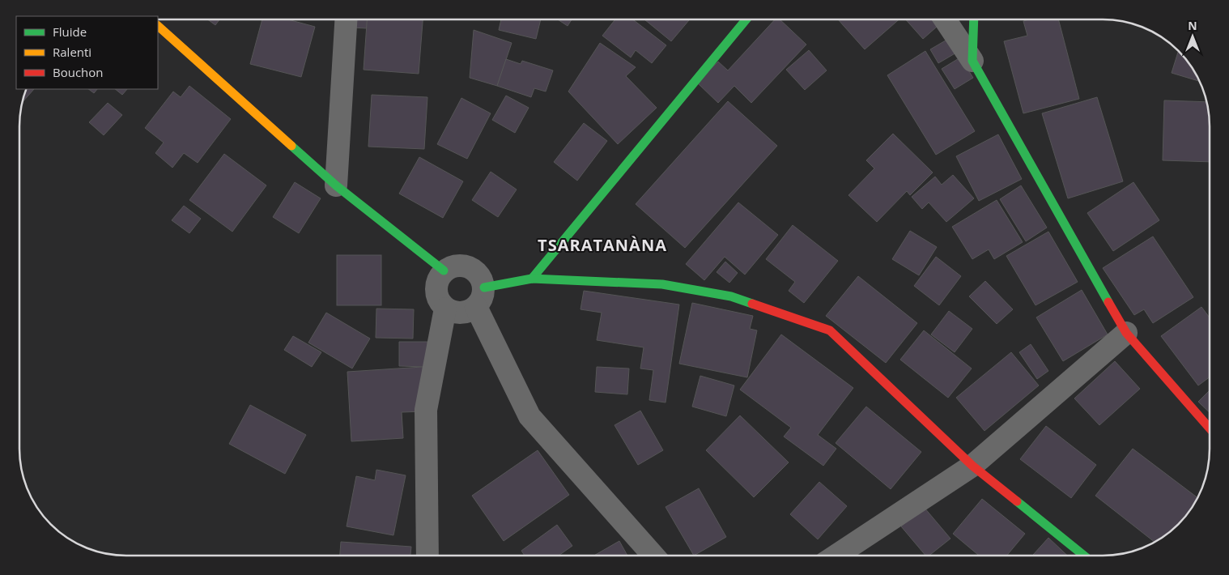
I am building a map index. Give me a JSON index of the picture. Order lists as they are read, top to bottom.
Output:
{
  "districts": ["TSARATANÀNA"],
  "legend": ["Fluide", "Ralenti", "Bouchon"],
  "north": "top"
}
